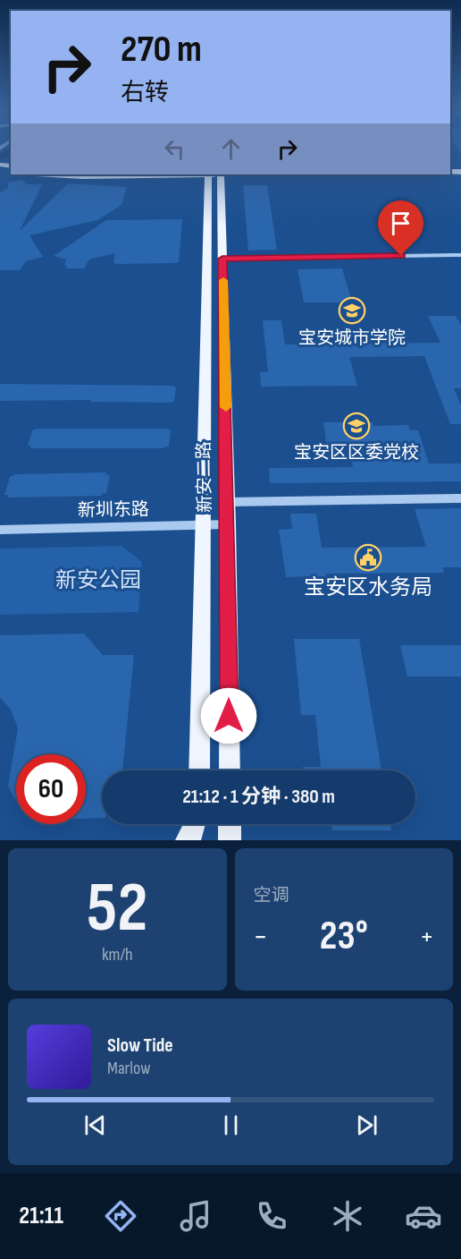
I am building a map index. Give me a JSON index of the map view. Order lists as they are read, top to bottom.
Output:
{
  "streets": {
    "main road": ["新安二路"],
    "street": ["新圳东路"]
  },
  "crossings": [
    ["新安二路", "新圳东路"]
  ],
  "parks": ["新安公园"],
  "places": {
    "school or university": ["宝安城市学院", "宝安区区委党校"],
    "public building": ["宝安区水务局"]
  },
  "page": {
    "turn": ["270 m", "右转"],
    "limit": "60",
    "trip": "21:12 · 1 分钟 · 380 m",
    "tile": [
      ["52", "km/h"],
      "空调"
    ],
    "heat": ["−", "23°", "+"],
    "song": ["Slow Tide", "Marlow"],
    "tabs": "21:11"
  }
}
